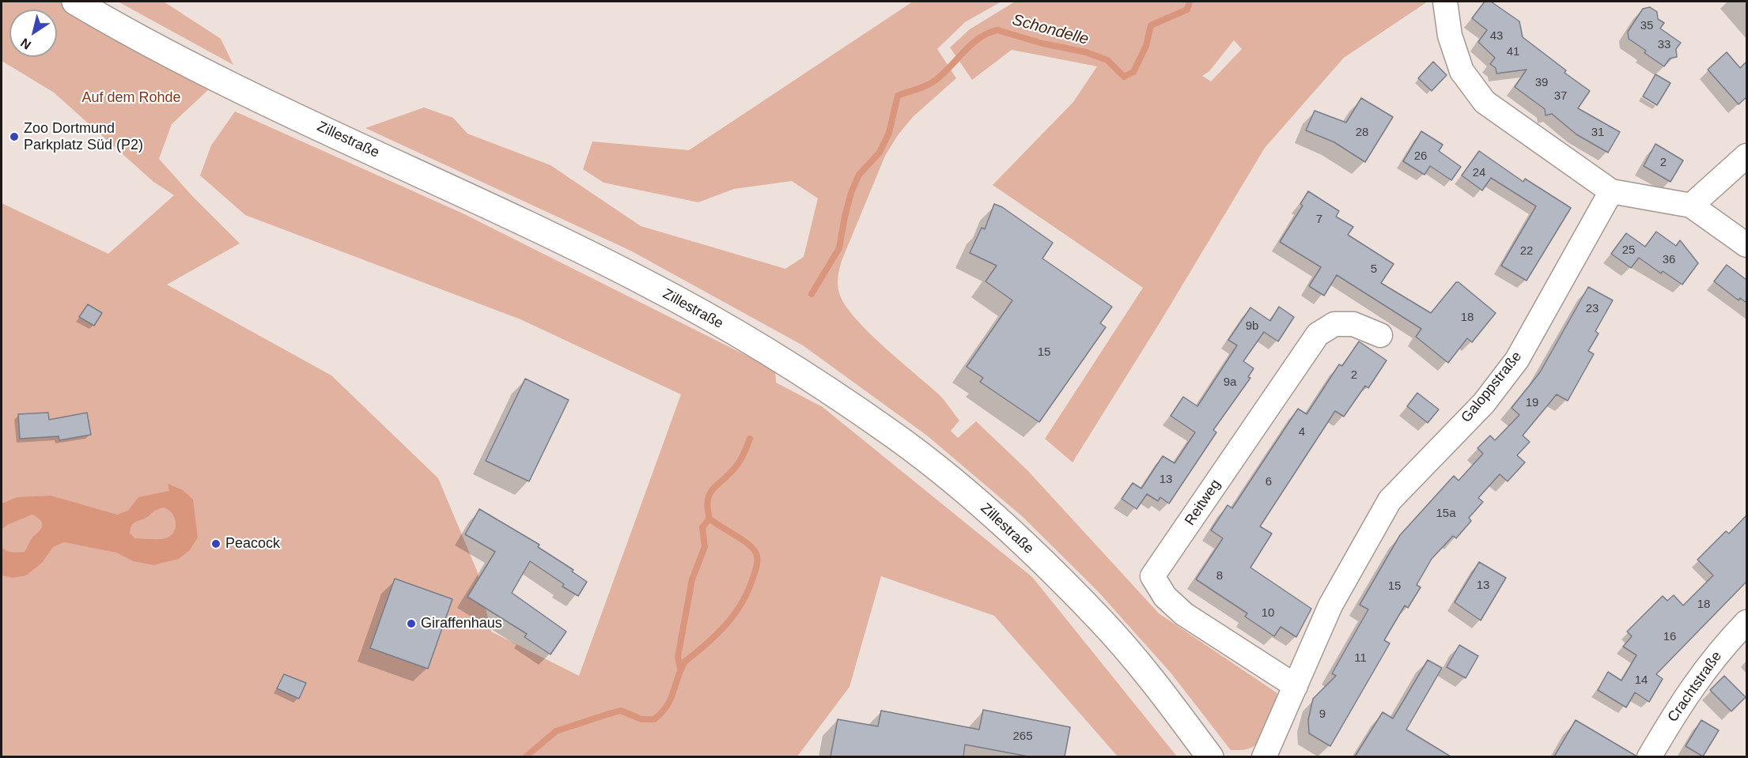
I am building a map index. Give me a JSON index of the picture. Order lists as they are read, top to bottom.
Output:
{
  "streets": {
    "main road": ["Zillestraße"],
    "street": ["Galoppstraße", "Reitweg", "Crachtstraße"]
  },
  "crossings": [
    ["Galoppstraße", "Reitweg"]
  ],
  "water": ["Schondelle"],
  "parks": ["Auf dem Rohde"],
  "places": ["Zoo Dortmund Parkplatz Süd (P2)", "Peacock", "Giraffenhaus"],
  "house_numbers": [
    "35",
    "43",
    "33",
    "41",
    "39",
    "37",
    "28",
    "31",
    "26",
    "2",
    "24",
    "7",
    "25",
    "22",
    "36",
    "5",
    "23",
    "18",
    "9b",
    "15",
    "2",
    "9a",
    "19",
    "4",
    "13",
    "6",
    "15a",
    "8",
    "13",
    "15",
    "18",
    "10",
    "16",
    "11",
    "14",
    "9",
    "265"
  ],
  "north": "bottom left"
}
